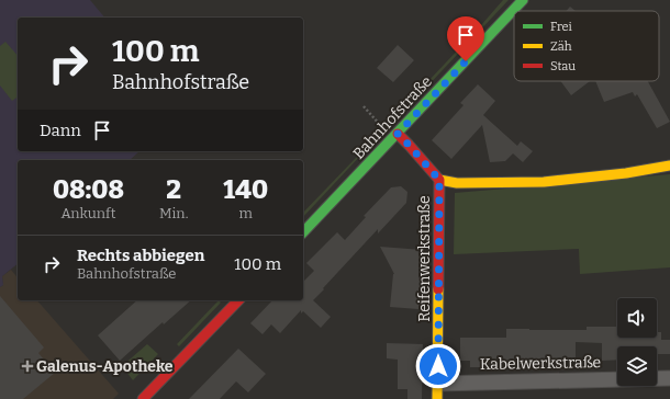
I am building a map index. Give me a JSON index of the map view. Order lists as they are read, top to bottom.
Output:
{
  "streets": {
    "street": ["Bahnhofstraße", "Reifenwerkstraße", "Kabelwerkstraße"]
  },
  "crossings": [
    ["Bahnhofstraße", "Reifenwerkstraße"],
    ["Reifenwerkstraße", "Kabelwerkstraße"]
  ],
  "places": {
    "health": ["Galenus-Apotheke"]
  },
  "legend": ["Frei", "Zäh", "Stau"],
  "page": {
    "turn": ["100 m", "Bahnhofstraße"],
    "then": "Dann",
    "eta": [
      "08:08",
      "Ankunft",
      "2",
      "Min.",
      "140",
      "m"
    ],
    "list": [
      {
        "name": "Rechts abbiegen",
        "note": "Bahnhofstraße",
        "value": "100 m"
      }
    ]
  }
}
